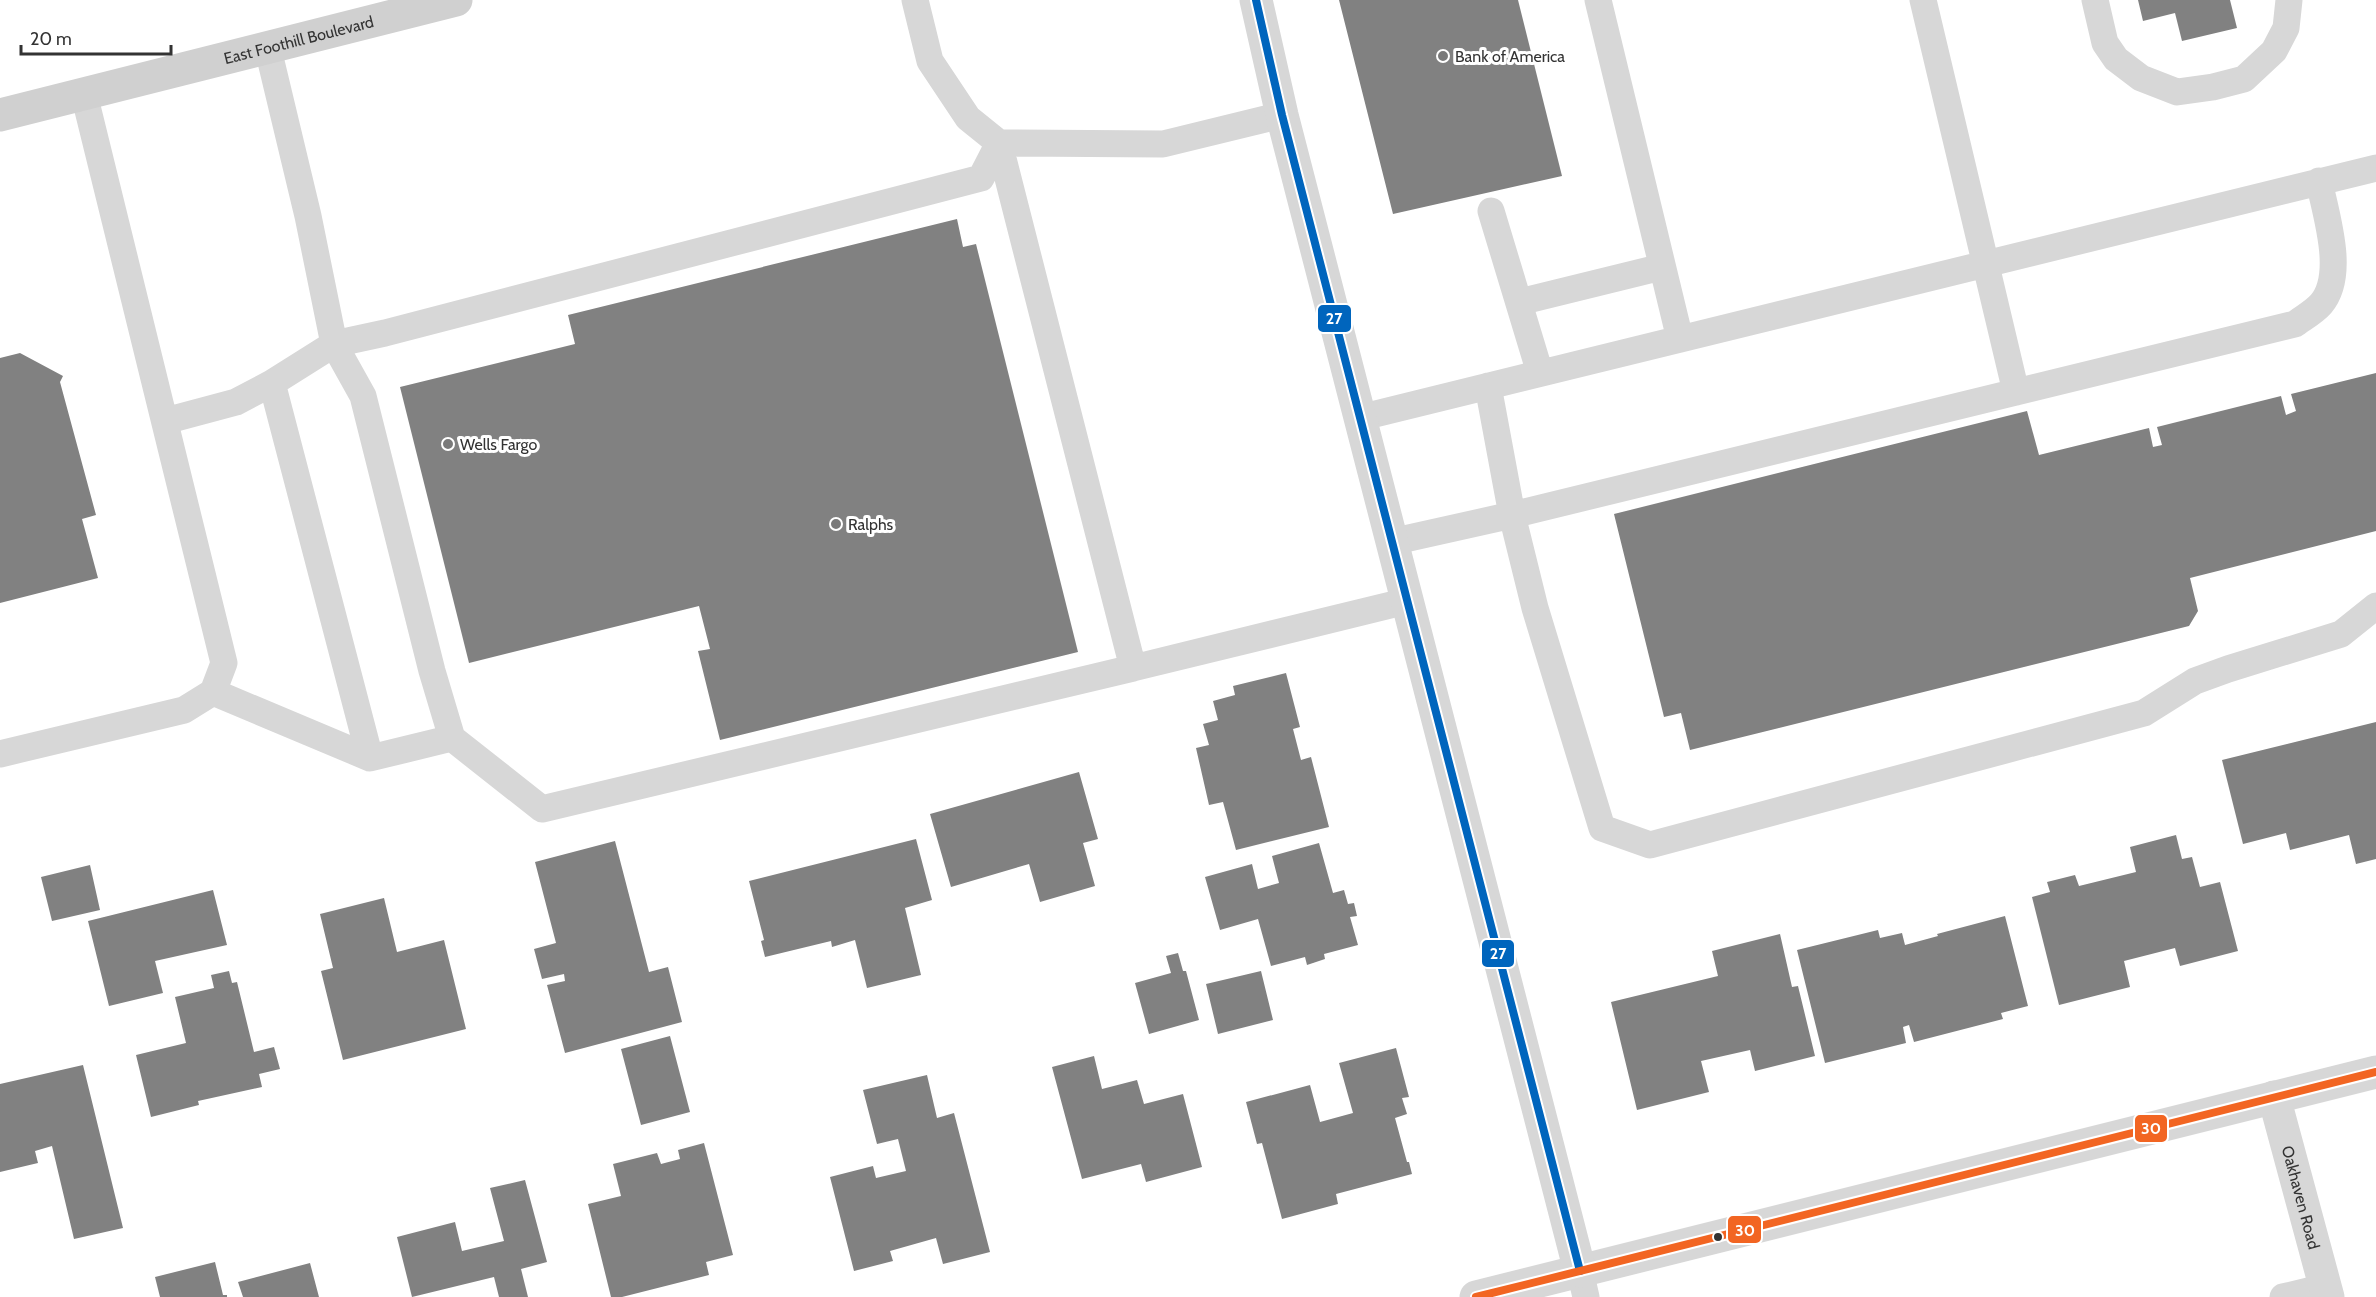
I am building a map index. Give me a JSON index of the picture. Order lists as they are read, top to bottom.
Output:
{
  "streets": {
    "main road": ["East Foothill Boulevard"],
    "street": ["Oakhaven Road"]
  },
  "places": ["Bank of America", "Wells Fargo", "Ralphs"],
  "lines": ["transit line 27", "transit line 30"],
  "scale_bar": "20 m"
}
